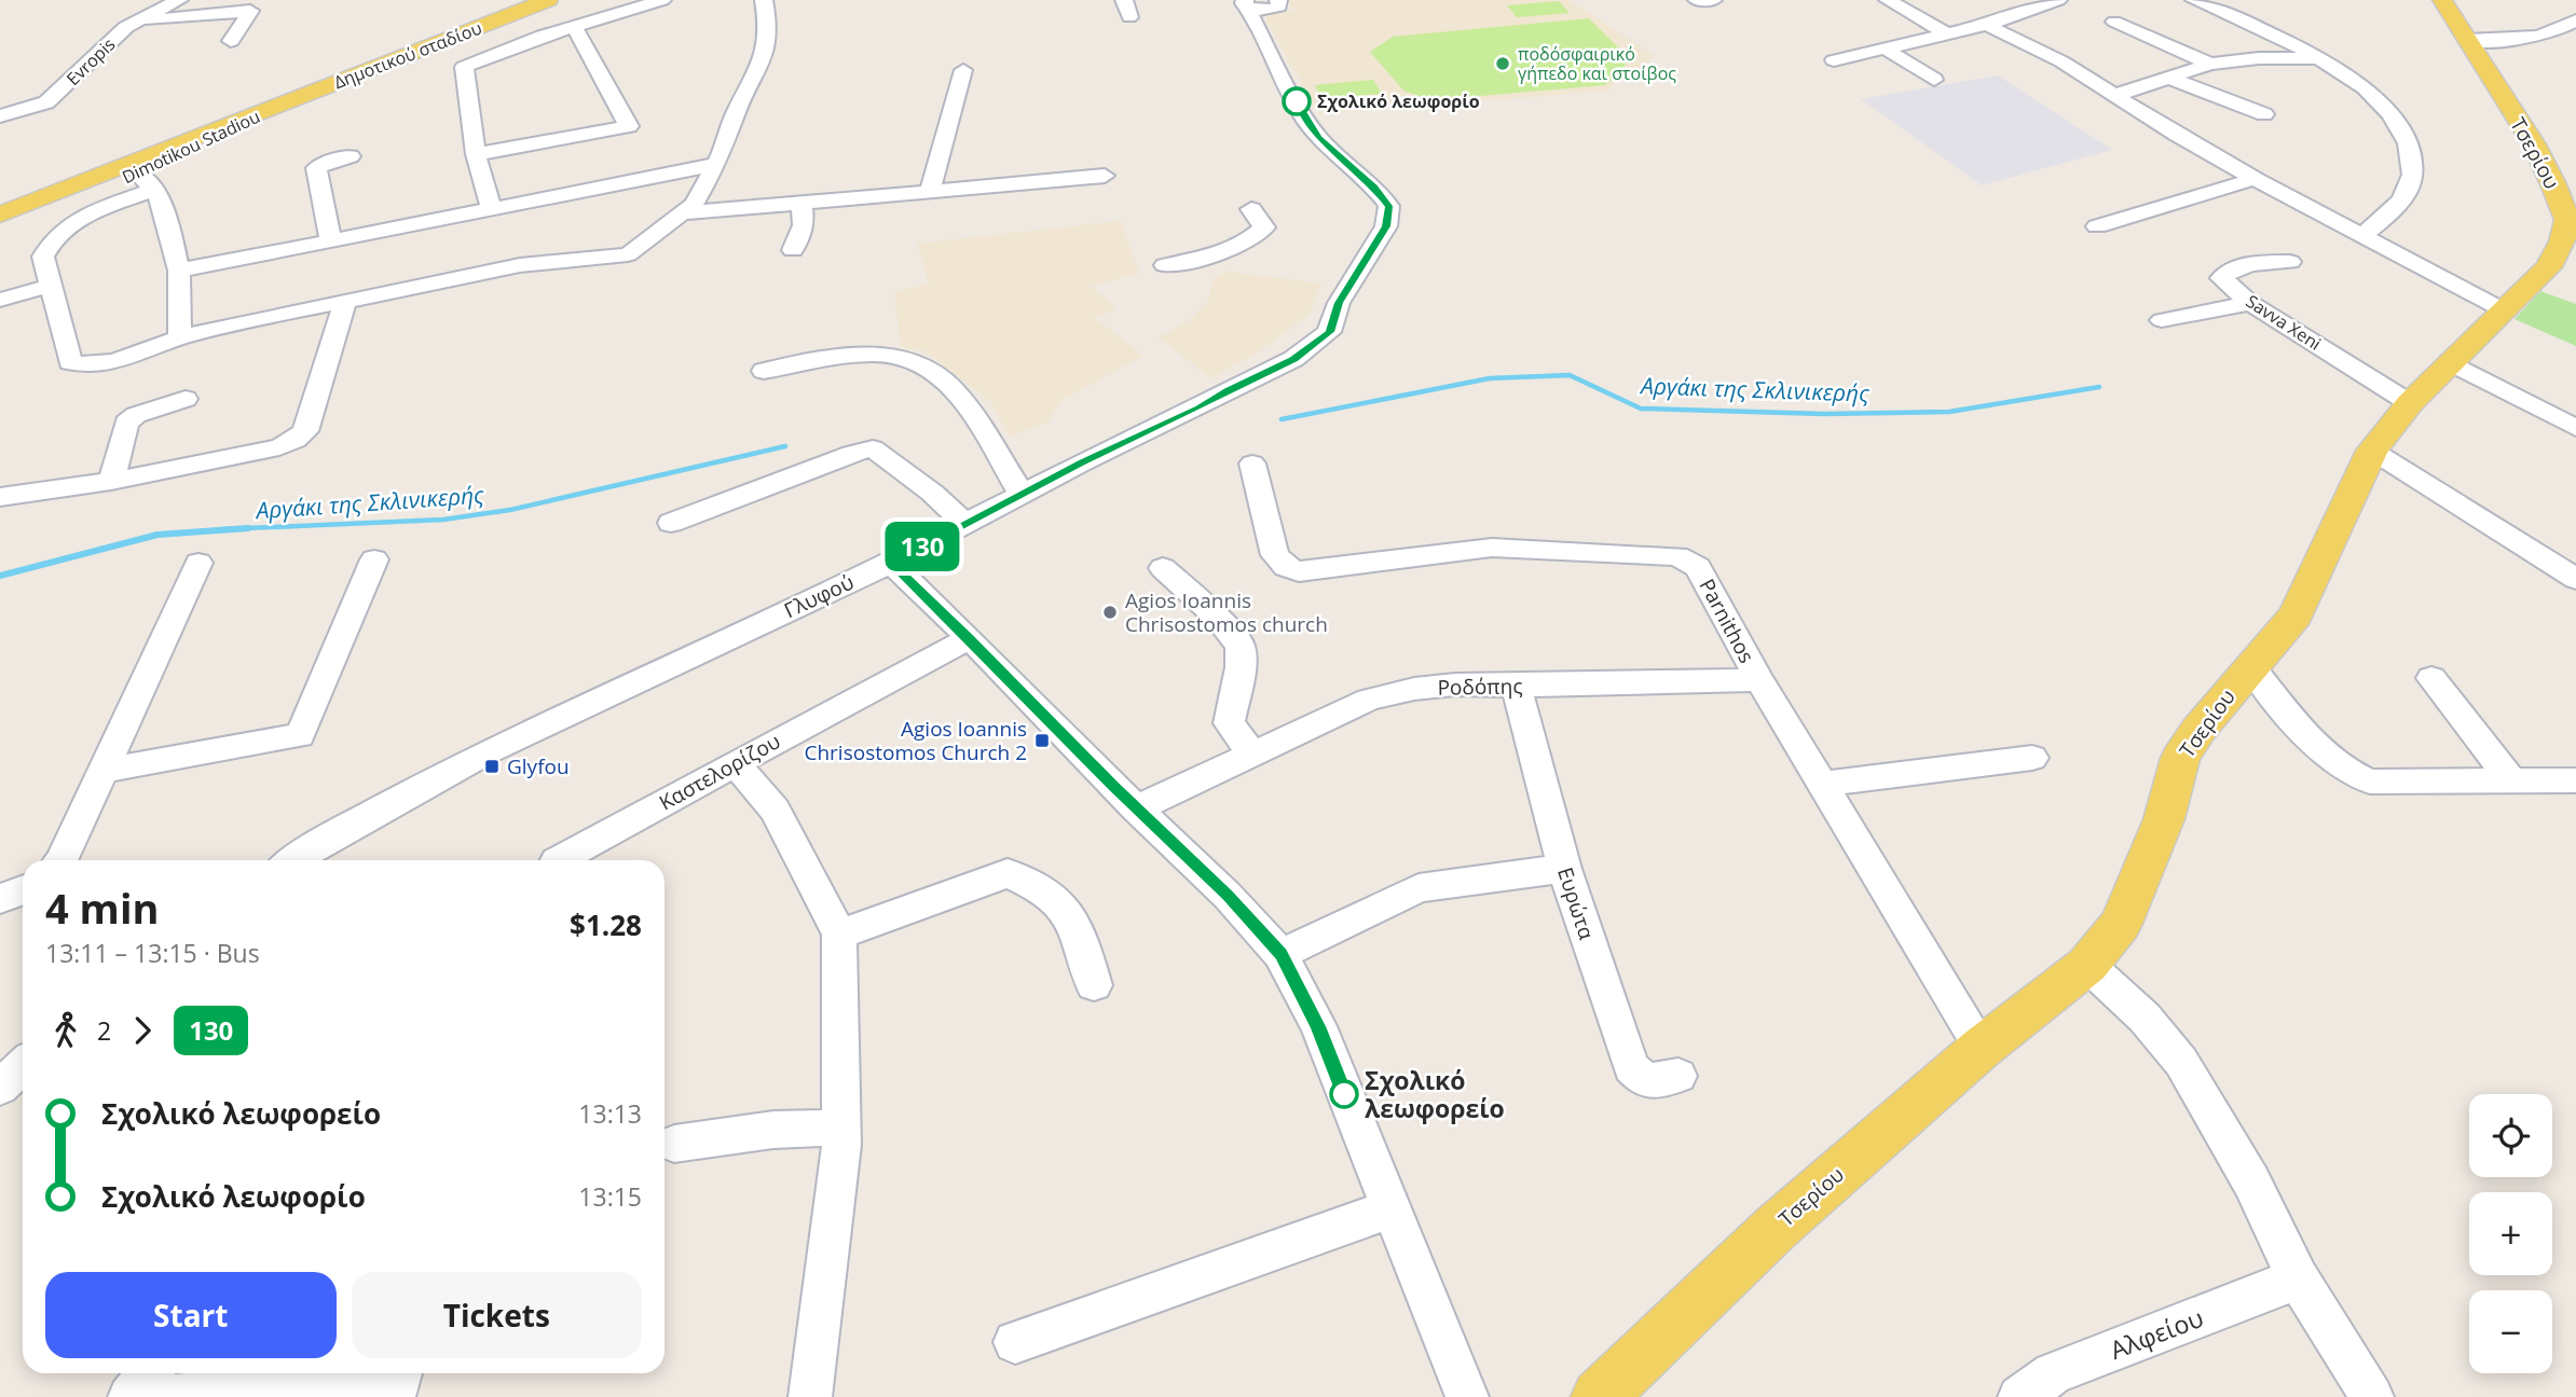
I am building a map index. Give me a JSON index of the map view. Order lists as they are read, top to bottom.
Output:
{
  "streets": {
    "main road": ["Δημοτικού σταδίου", "Dimotikou Stadiou", "Τσερίου"],
    "street": [
      "Evropis",
      "Savva Xeni",
      "Γλυφού",
      "Parnithos",
      "Ροδόπης",
      "Καστελορίζου",
      "Ευρώτα",
      "Αλφείου"
    ]
  },
  "crossings": [
    ["Δημοτικού σταδίου", "Dimotikou Stadiou"],
    ["Τσερίου", "Savva Xeni"],
    ["Τσερίου", "Parnithos"],
    ["Parnithos", "Ροδόπης"],
    ["Ροδόπης", "Ευρώτα"]
  ],
  "water": ["Αργάκι της Σκλινικερής"],
  "places": {
    "other": [
      "ποδόσφαιρικό γήπεδο και στοίβος",
      "Σχολικό λεωφορίο",
      "Agios Ioannis Chrisostomos church",
      "Σχολικό λεωφορείο"
    ],
    "transit": ["Agios Ioannis Chrisostomos Church 2", "Glyfou"]
  },
  "lines": ["bus line 130"],
  "page": {
    "on_map": "130",
    "heading": ["4 min", "13:11 – 13:15 · Bus", "$1.28"],
    "legs": ["2", "130"],
    "list": [
      {
        "name": "Σχολικό λεωφορείο",
        "value": "13:13"
      },
      {
        "name": "Σχολικό λεωφορίο",
        "value": "13:15"
      }
    ],
    "map_buttons": ["+", "−"],
    "buttons": ["Start", "Tickets"]
  }
}
